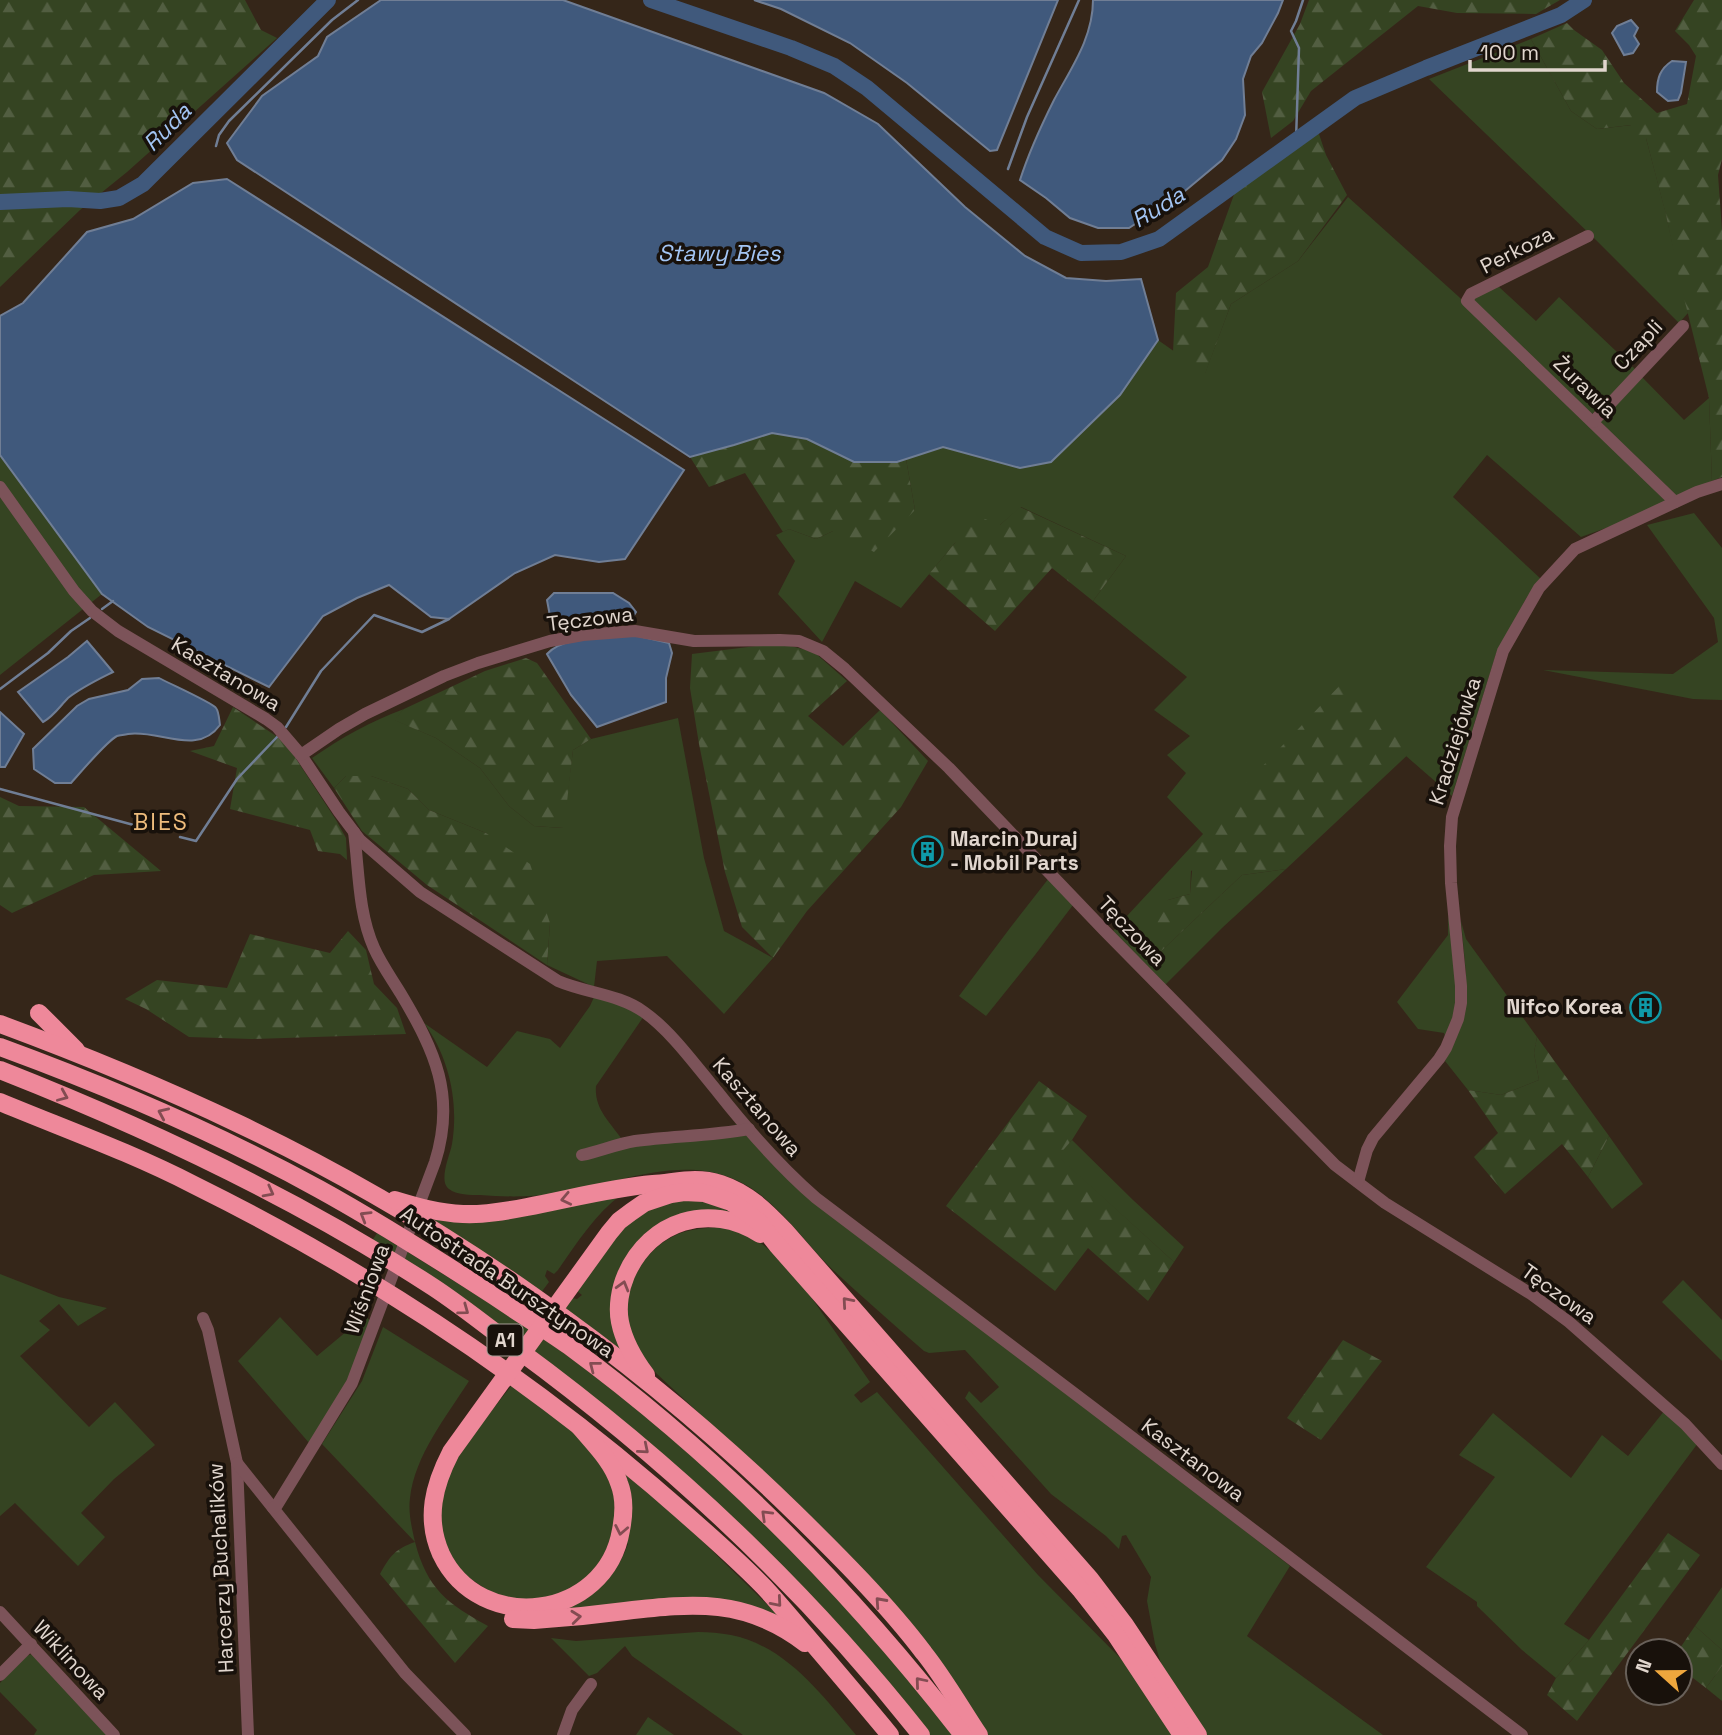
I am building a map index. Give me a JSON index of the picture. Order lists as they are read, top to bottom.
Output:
{
  "streets": {
    "highway": ["Autostrada Bursztynowa", "A1"],
    "street": [
      "Perkoza",
      "Czapli",
      "Żurawia",
      "Tęczowa",
      "Kasztanowa",
      "Kradziejówka",
      "Wiśniowa",
      "Harcerzy Buchalików",
      "Wiklinowa"
    ]
  },
  "crossings": [
    ["Perkoza", "Żurawia"],
    ["Czapli", "Żurawia"],
    ["Żurawia", "Kradziejówka"],
    ["Tęczowa", "Kasztanowa"],
    ["Tęczowa", "Kradziejówka"],
    ["Kasztanowa", "Wiśniowa"]
  ],
  "districts": ["BIES"],
  "water": ["Ruda", "Stawy Bies"],
  "places": {
    "building": ["Marcin Duraj - Mobil Parts", "Nifco Korea"]
  },
  "scale_bar": "100 m",
  "north": "left"
}
